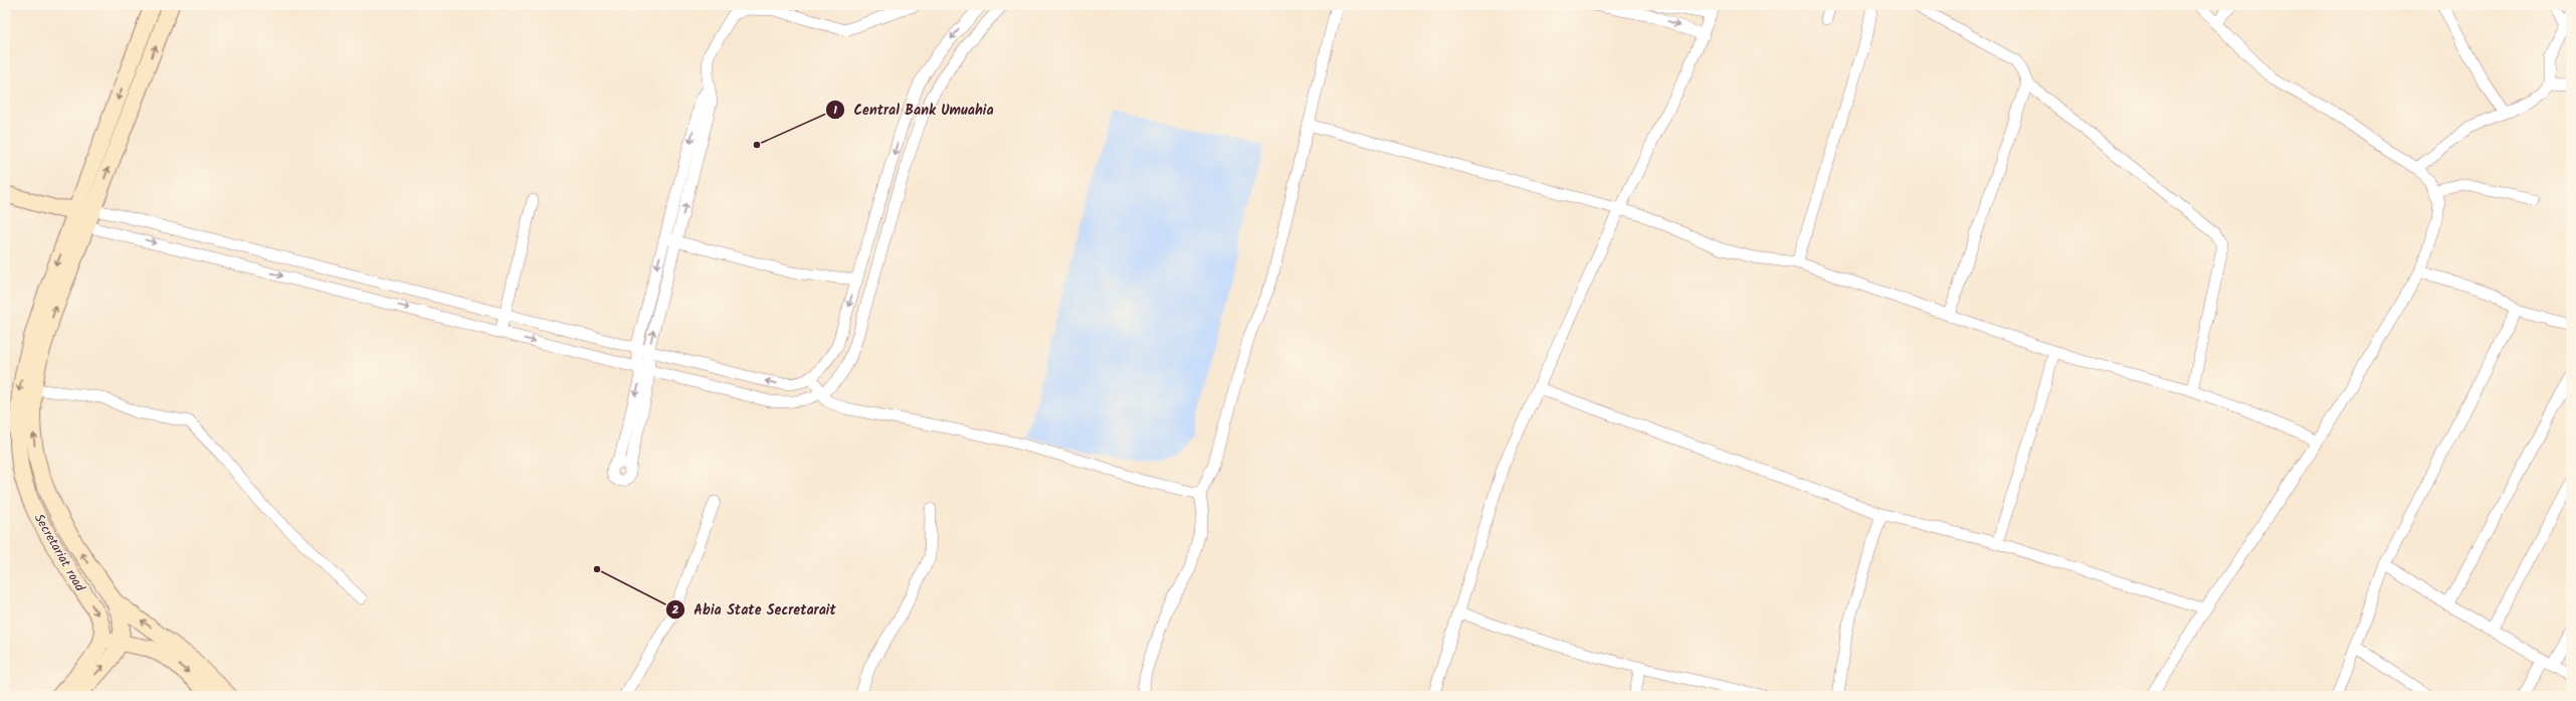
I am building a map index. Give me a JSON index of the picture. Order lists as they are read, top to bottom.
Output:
{
  "streets": {
    "street": ["Secretariat road"]
  },
  "places": ["Central Bank Umuahia", "Abia State Secretarait"]
}
